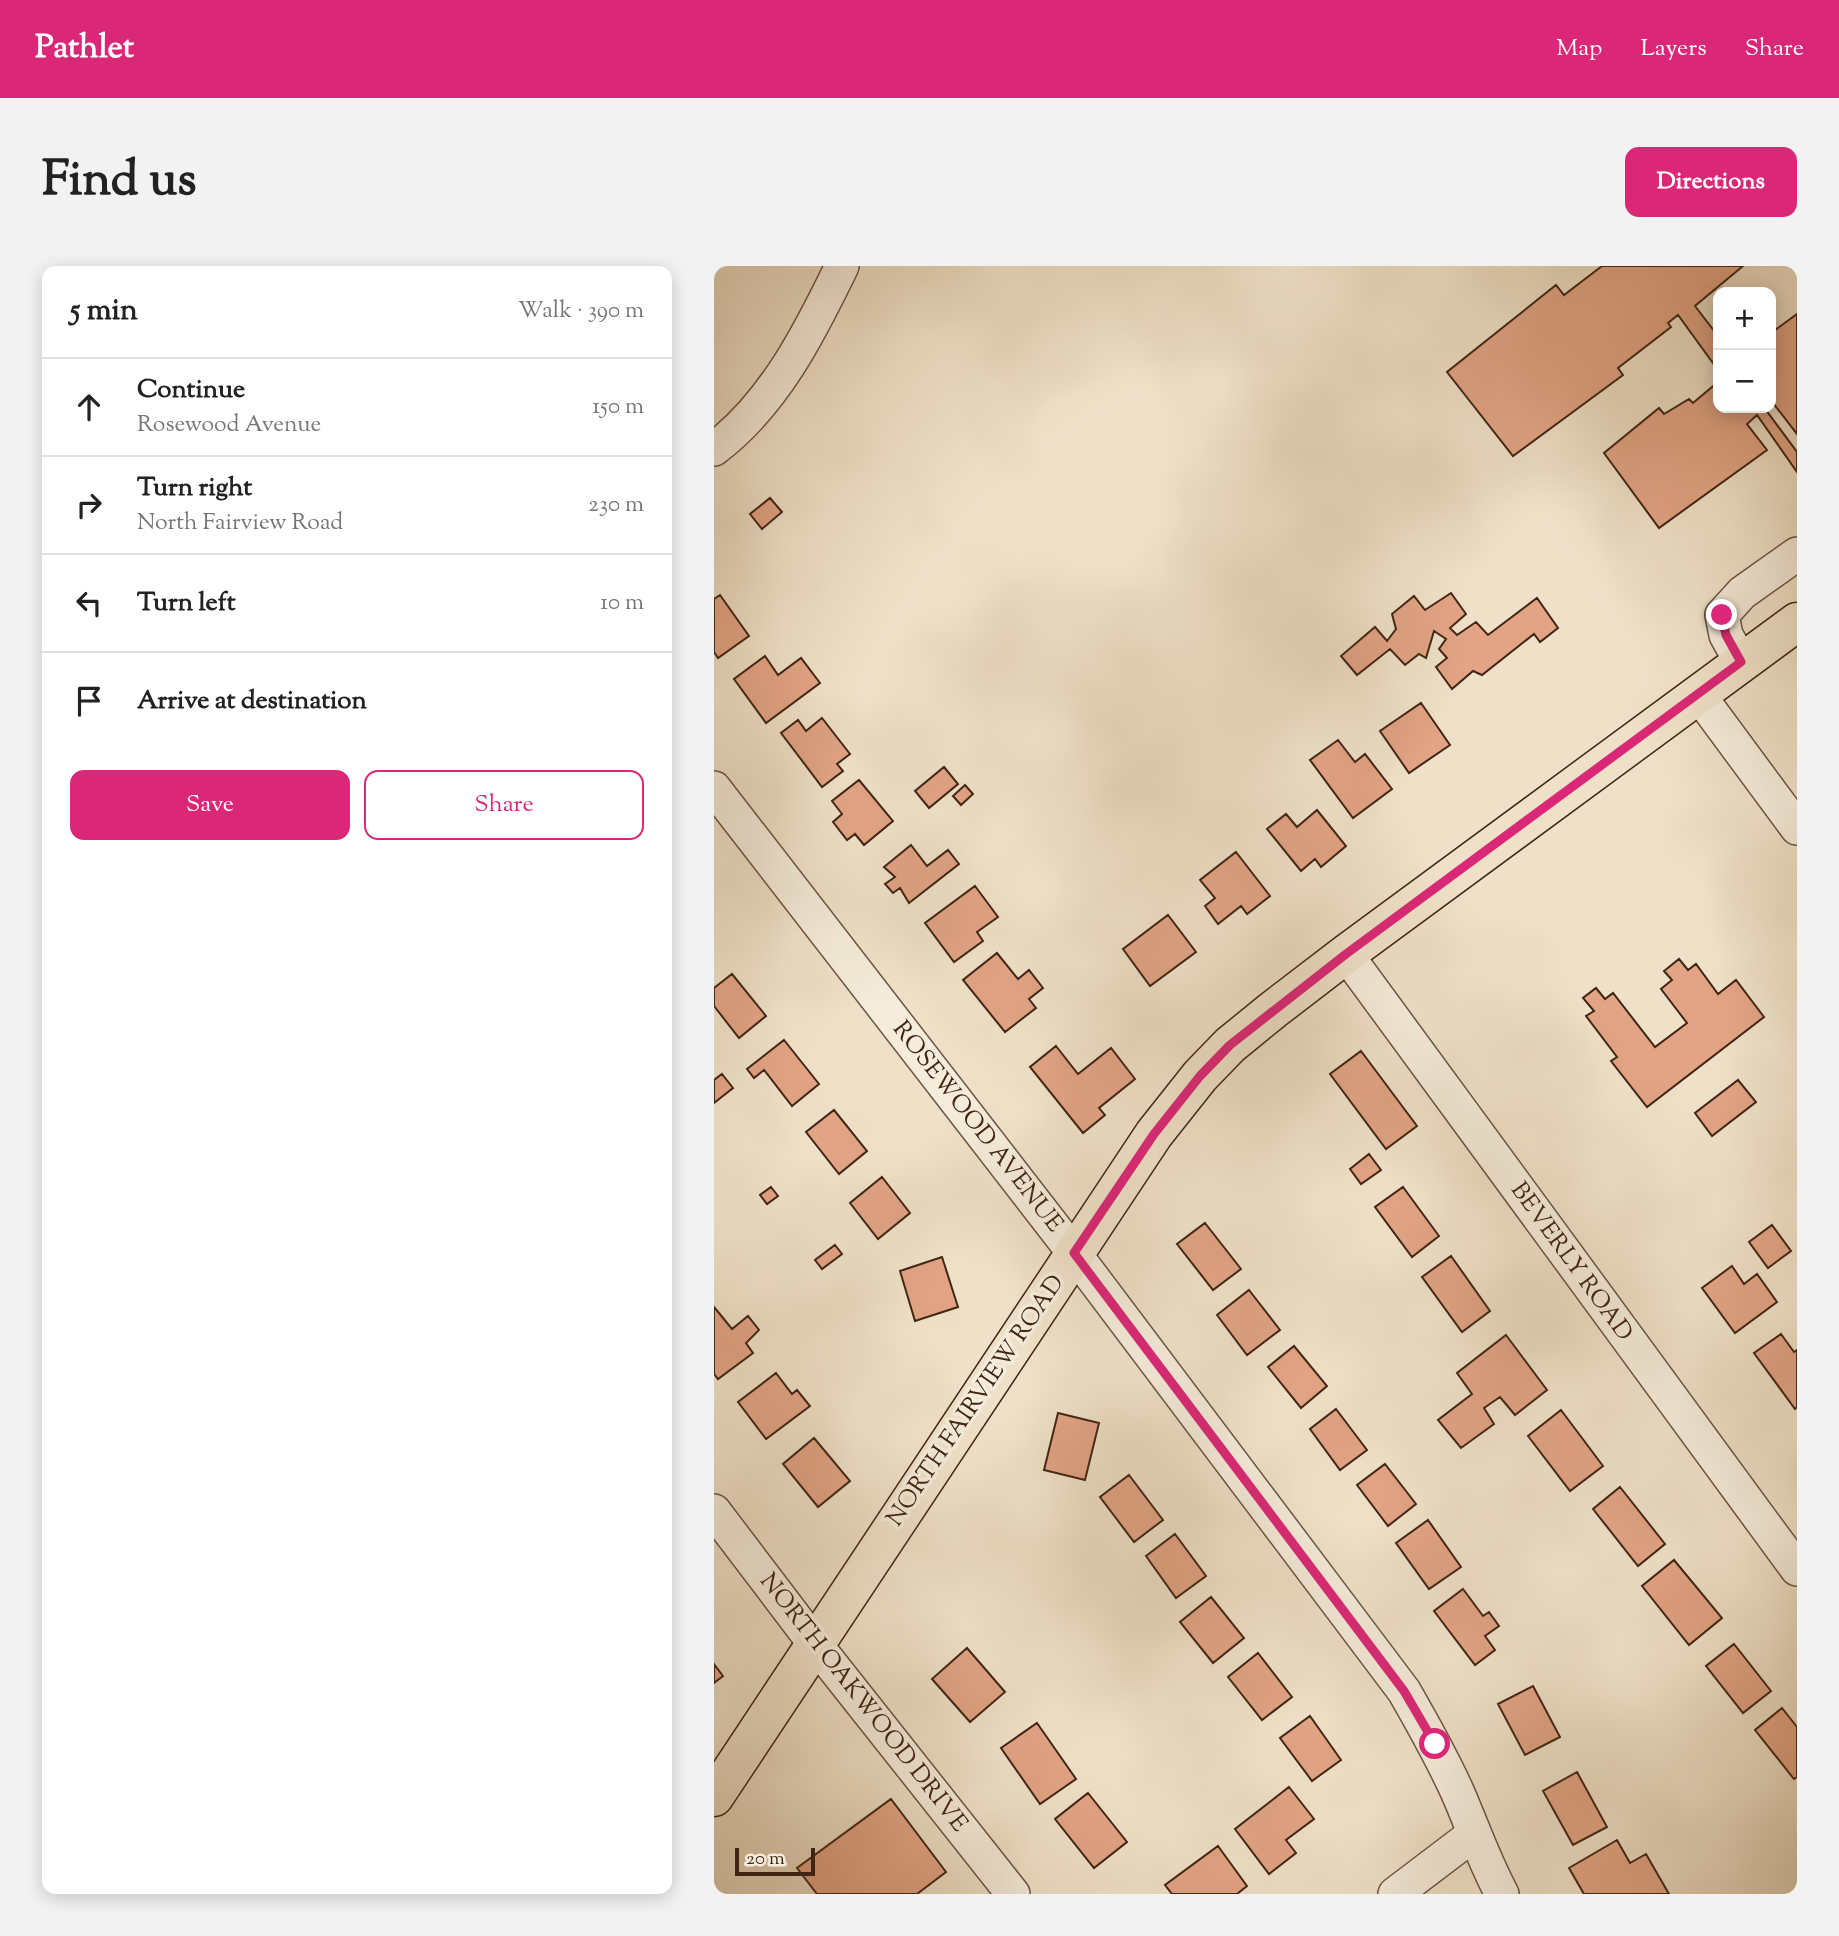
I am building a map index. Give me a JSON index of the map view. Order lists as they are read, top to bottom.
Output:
{
  "streets": {
    "main road": ["NORTH FAIRVIEW ROAD"],
    "street": ["ROSEWOOD AVENUE", "BEVERLY ROAD", "NORTH OAKWOOD DRIVE"]
  },
  "crossings": [
    ["ROSEWOOD AVENUE", "NORTH FAIRVIEW ROAD"],
    ["BEVERLY ROAD", "NORTH FAIRVIEW ROAD"],
    ["NORTH FAIRVIEW ROAD", "NORTH OAKWOOD DRIVE"]
  ],
  "scale_bar": "20 m",
  "page": {
    "header": "Pathlet",
    "nav": ["Map", "Layers", "Share"],
    "title": "Find us",
    "buttons": [
      "Directions",
      ["Save", "Share"]
    ],
    "heading": ["5 min", "Walk · 390 m"],
    "map_buttons": ["+", "−"],
    "list": [
      ["Continue", "Rosewood Avenue", "150 m"],
      ["Turn right", "North Fairview Road", "230 m"],
      ["Turn left", "10 m"],
      "Arrive at destination"
    ],
    "scale": "20 m"
  }
}
